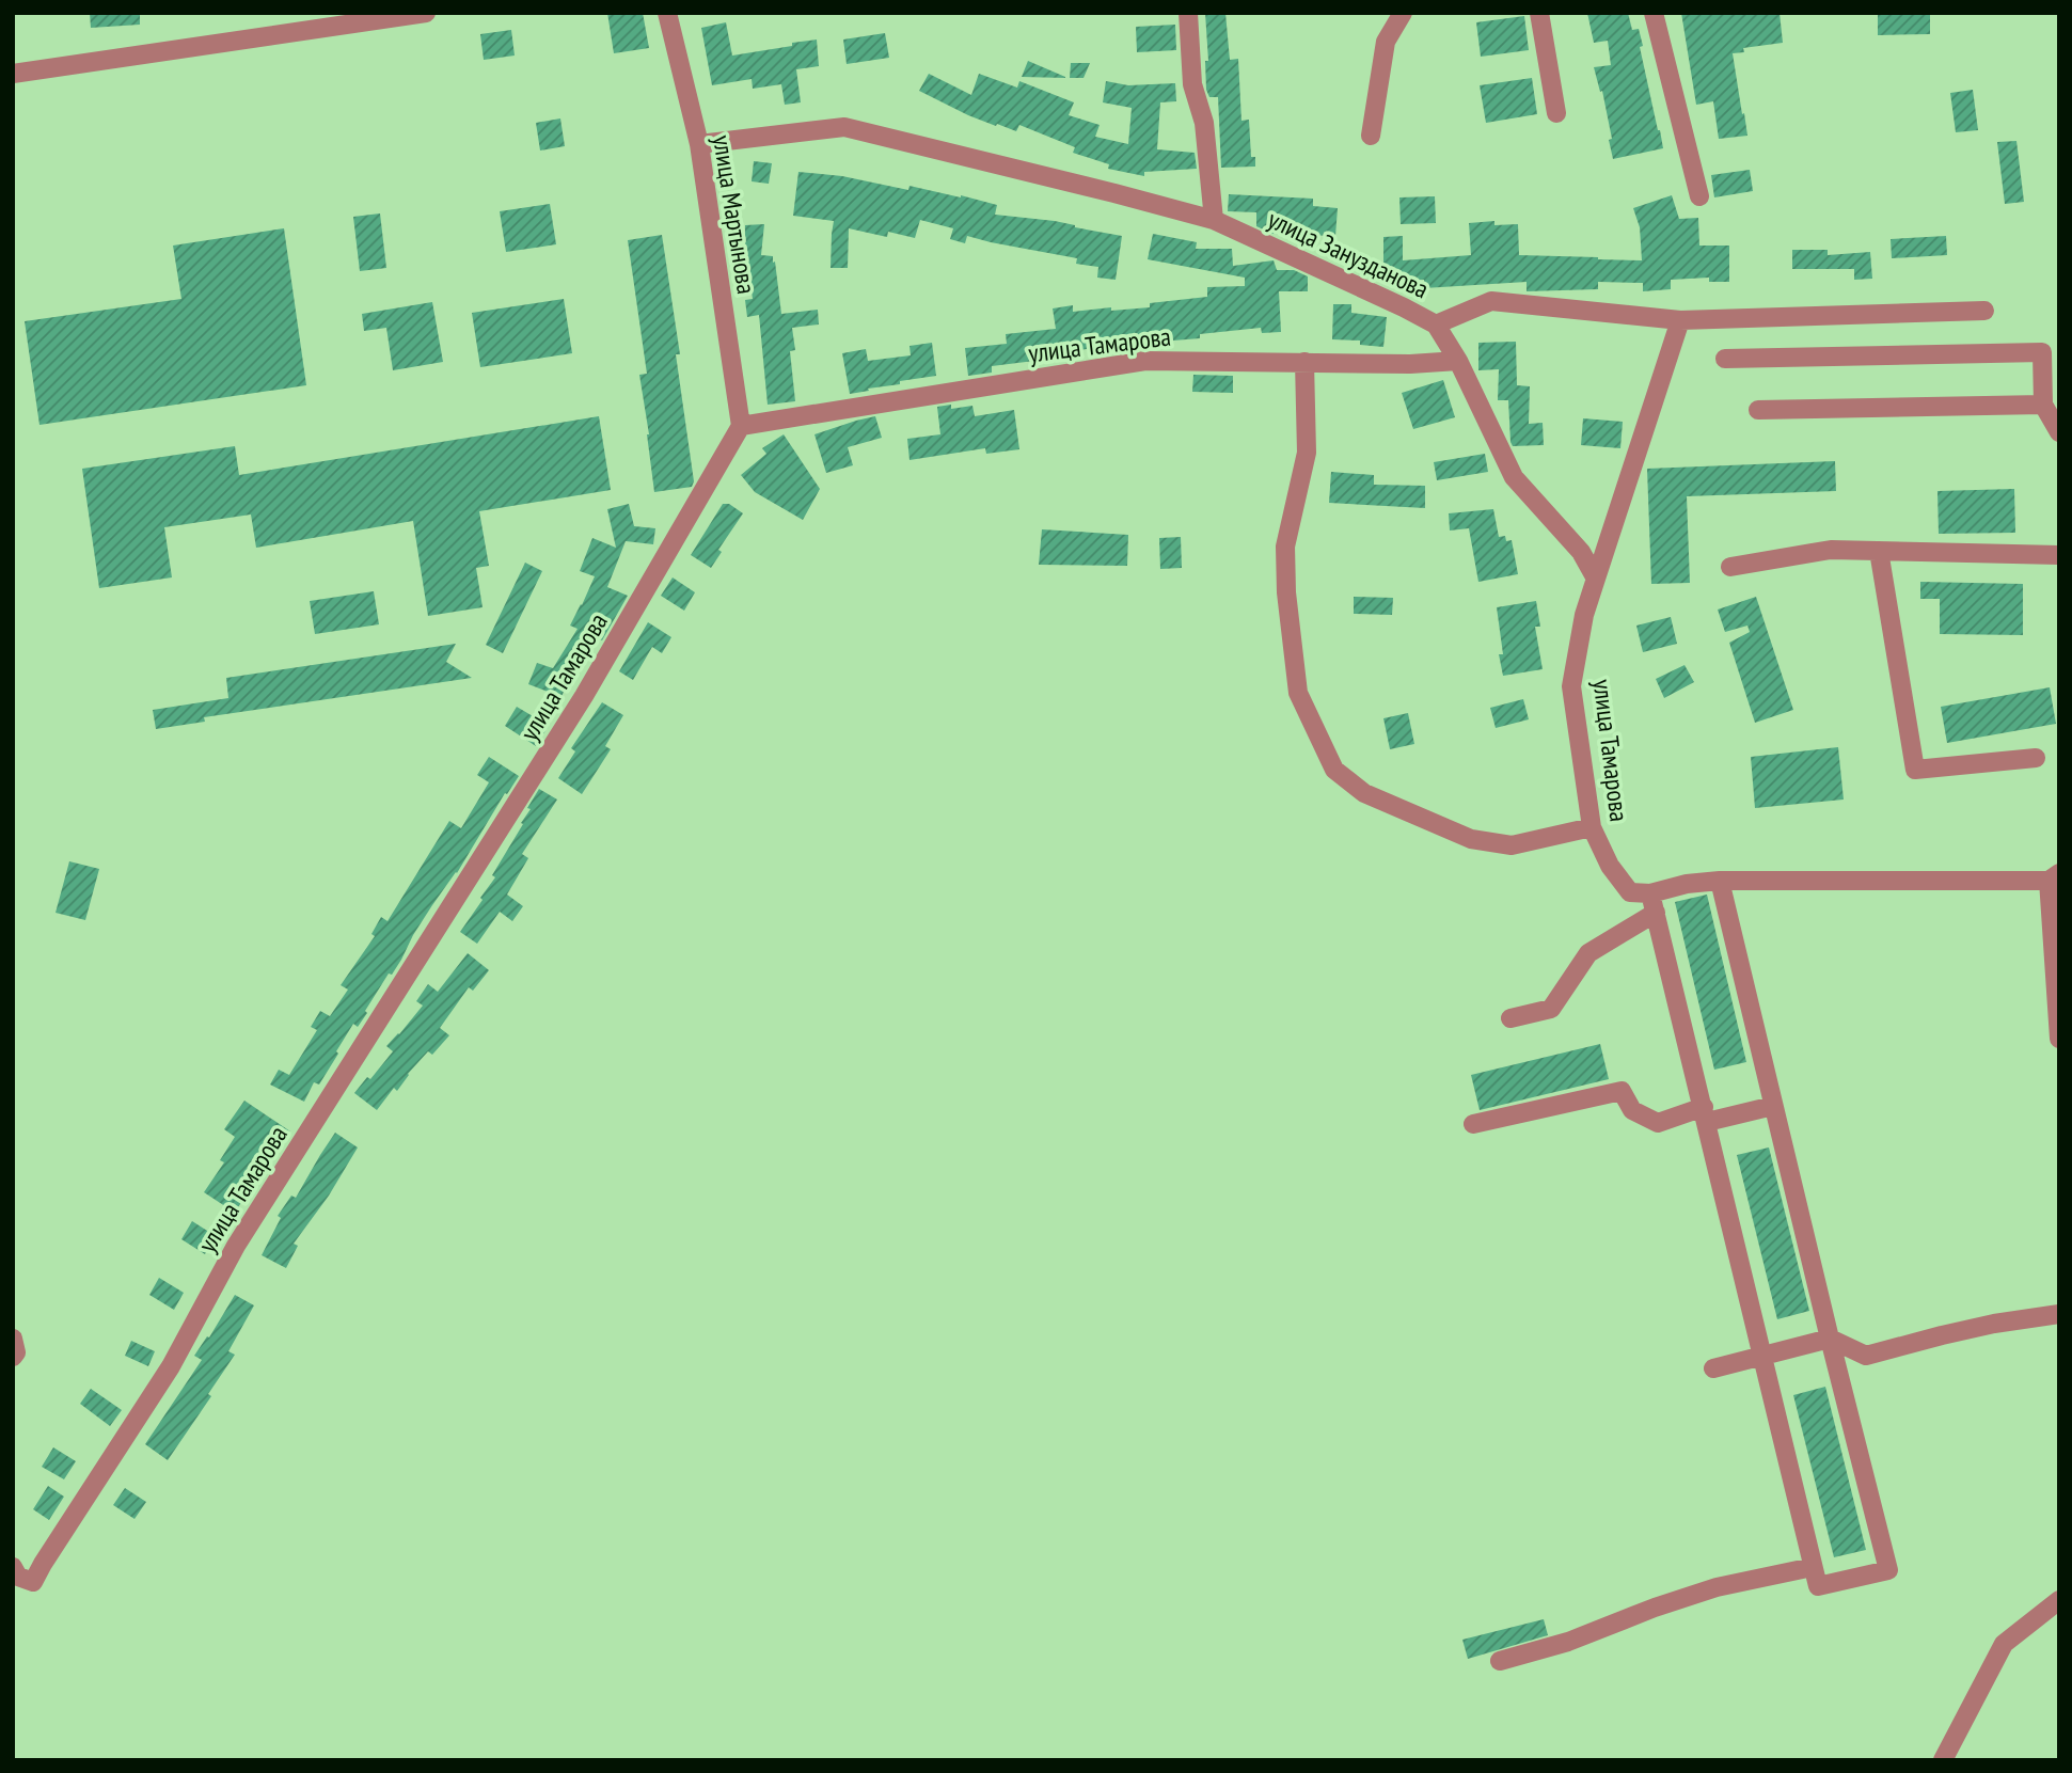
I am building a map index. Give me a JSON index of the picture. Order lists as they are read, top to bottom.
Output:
{
  "streets": {
    "street": ["улица Мартынова", "улица Занузданова", "улица Тамарова"]
  },
  "crossings": [
    ["улица Мартынова", "улица Занузданова"],
    ["улица Мартынова", "улица Тамарова"],
    ["улица Занузданова", "улица Тамарова"]
  ]
}
